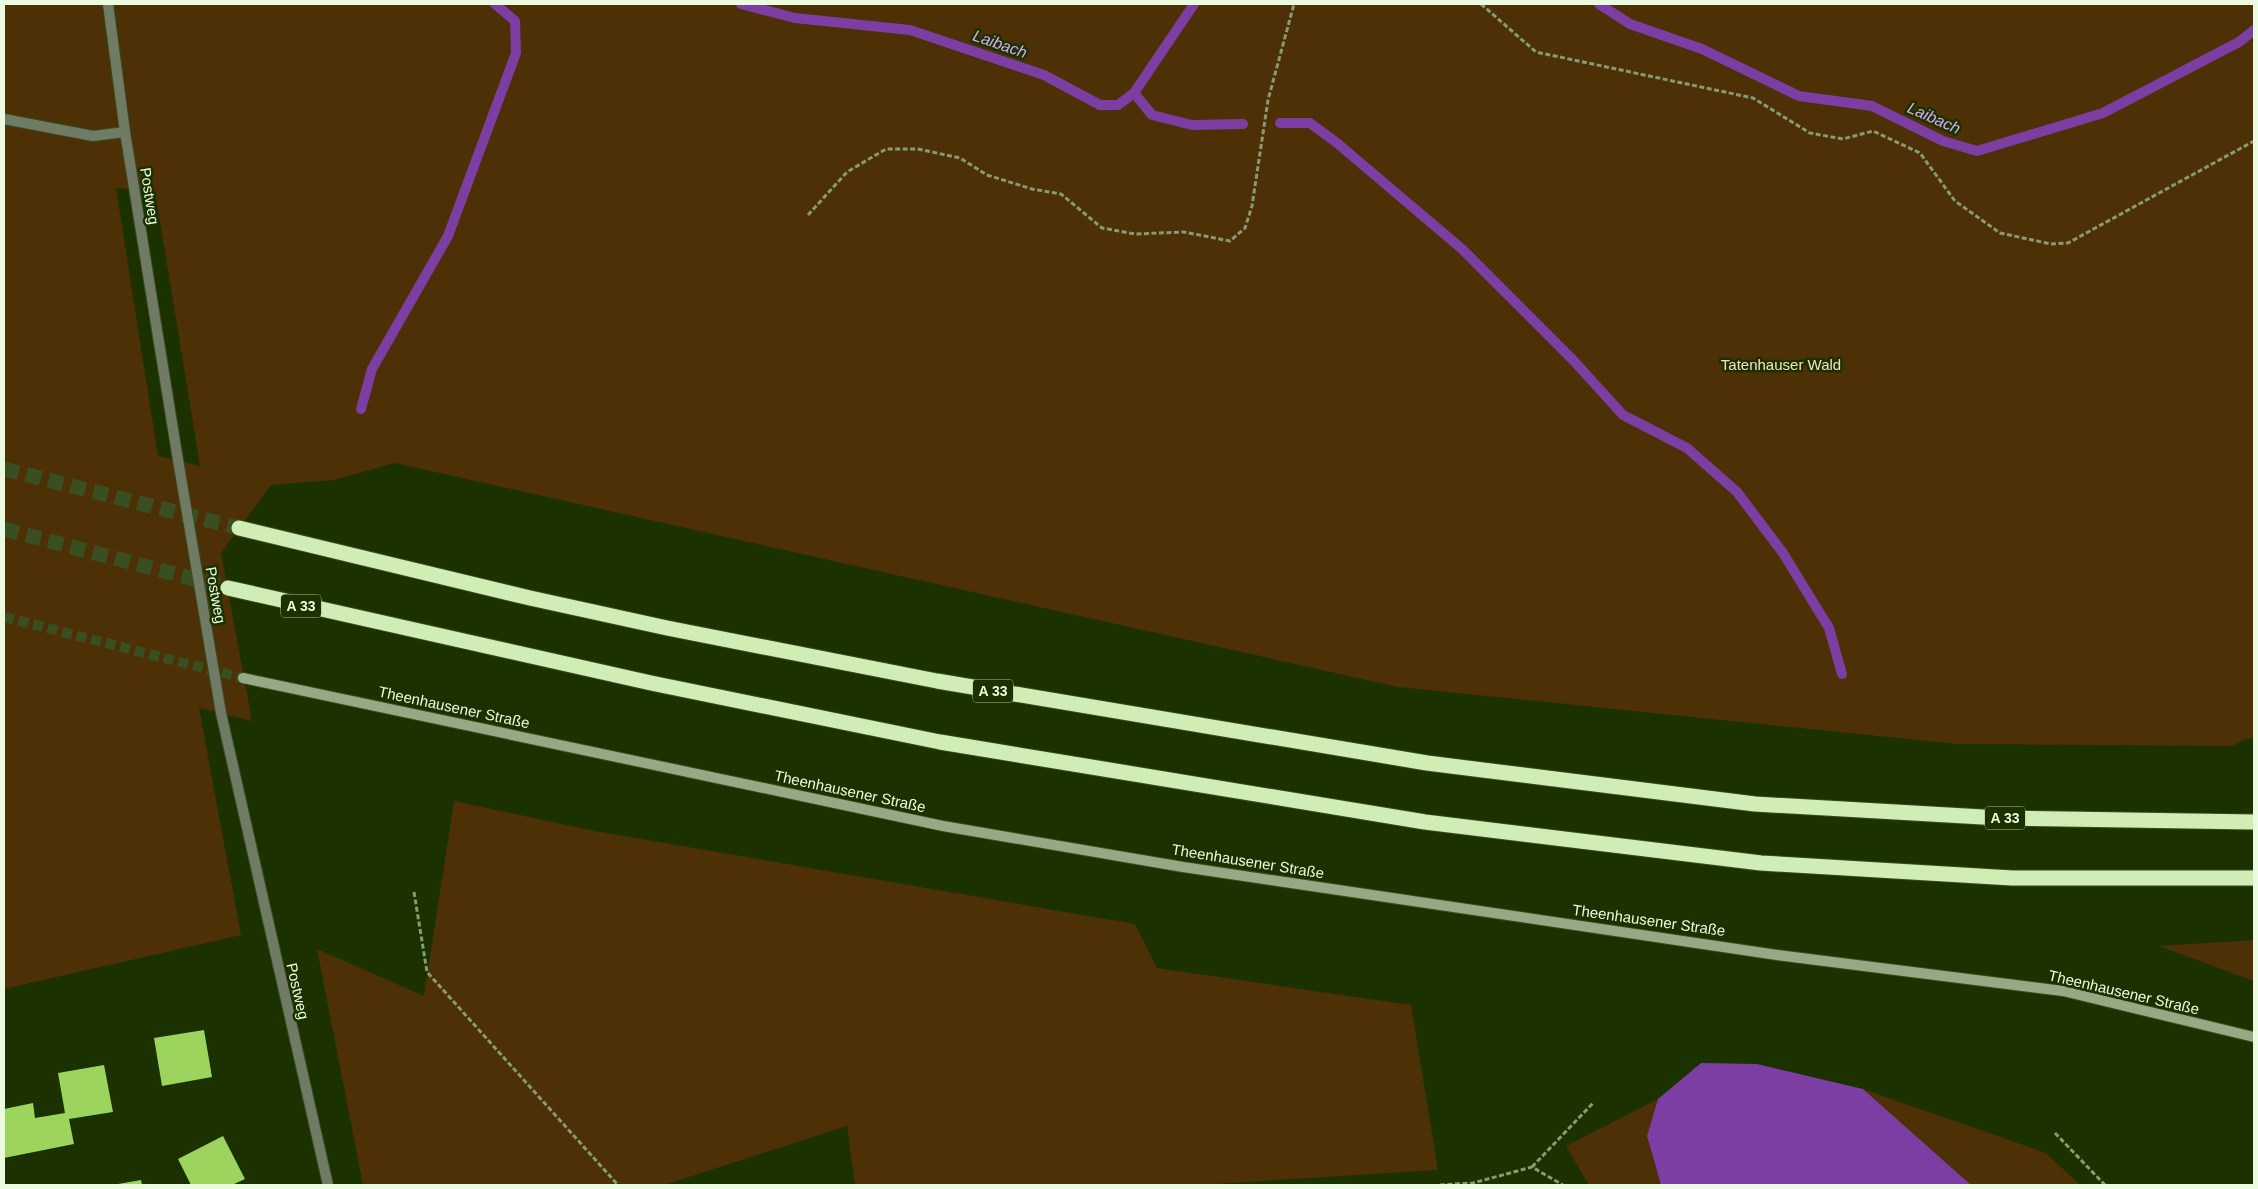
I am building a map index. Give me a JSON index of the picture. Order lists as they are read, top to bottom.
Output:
{
  "streets": {
    "highway": ["A 33"],
    "main road": ["Theenhausener Straße"],
    "street": ["Postweg"]
  },
  "water": ["Laibach"],
  "parks": ["Tatenhauser Wald"]
}
